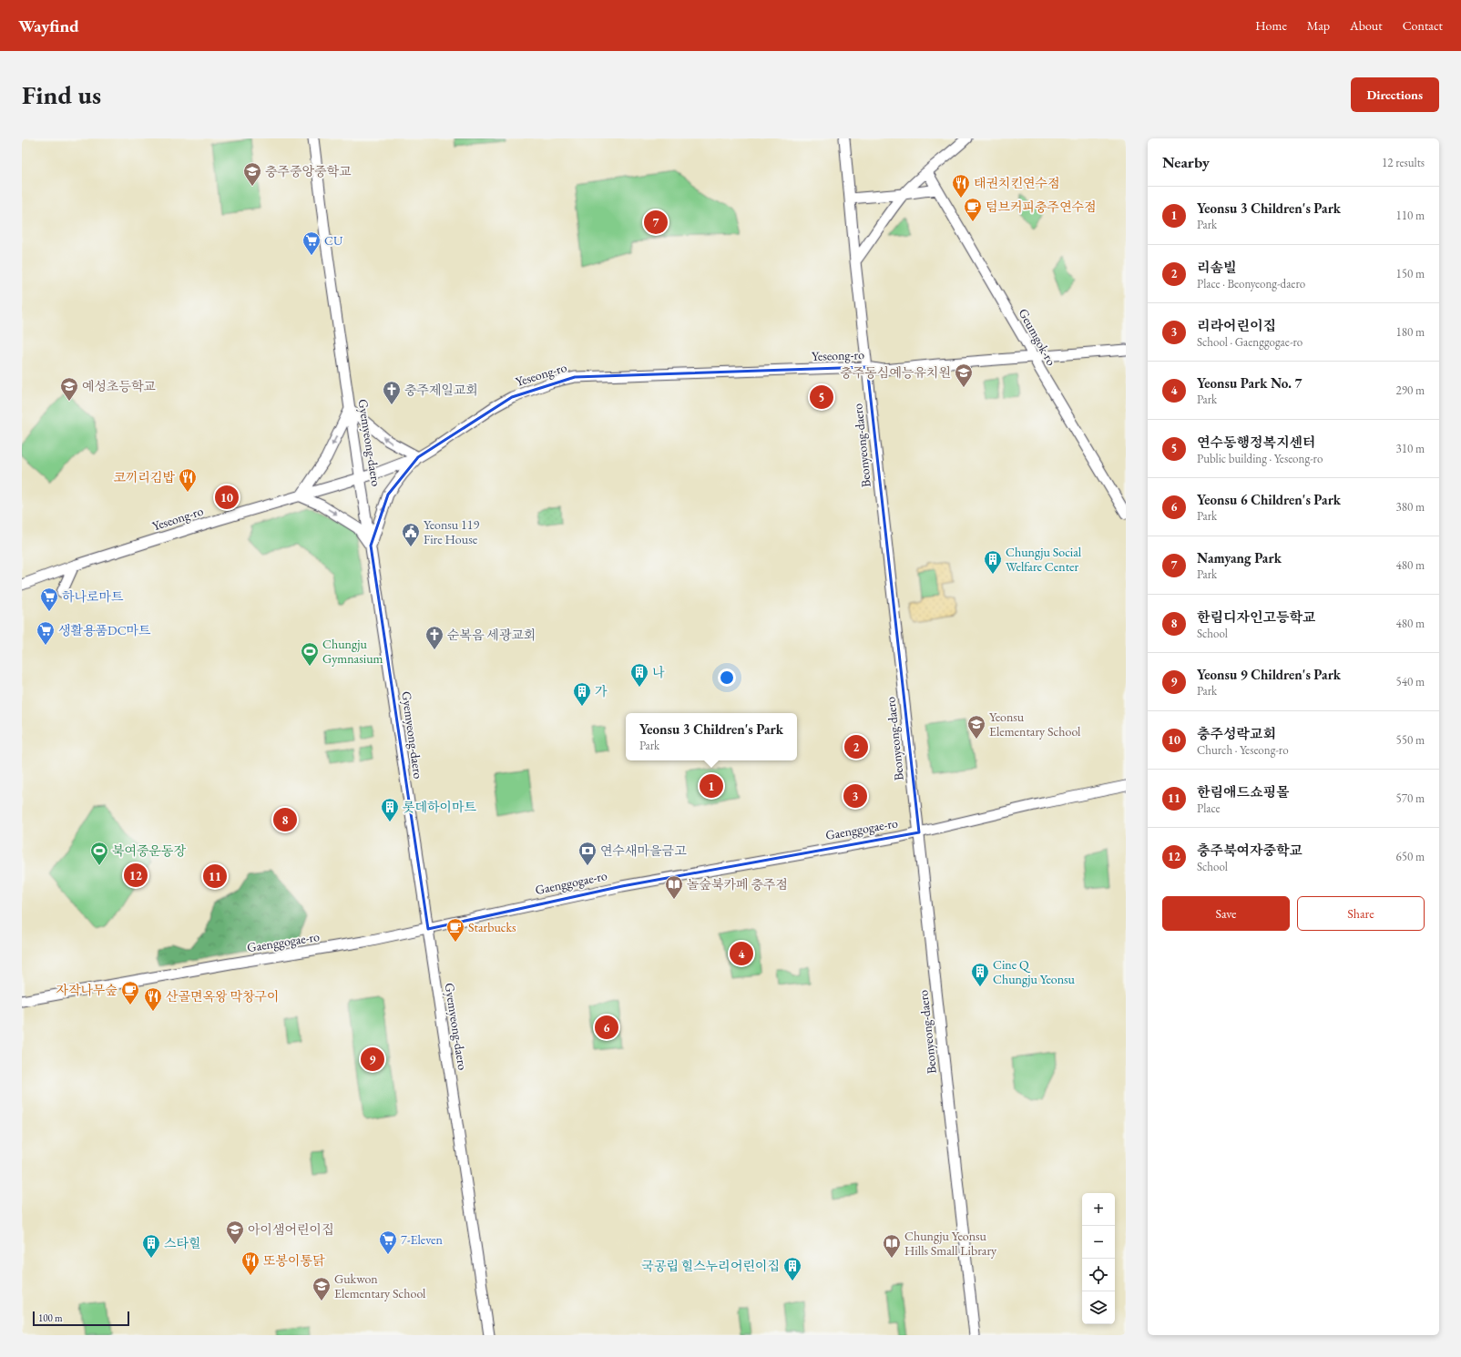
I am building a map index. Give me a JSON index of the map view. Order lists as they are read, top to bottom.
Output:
{
  "streets": {
    "street": [
      "Geumgok-ro",
      "Yeseong-ro",
      "Gyemyeong-daero",
      "Beonyeong-daero",
      "Gaenggogae-ro"
    ]
  },
  "crossings": [
    ["Geumgok-ro", "Yeseong-ro"],
    ["Yeseong-ro", "Gyemyeong-daero"],
    ["Yeseong-ro", "Beonyeong-daero"],
    ["Gyemyeong-daero", "Gaenggogae-ro"],
    ["Beonyeong-daero", "Gaenggogae-ro"]
  ],
  "places": {
    "school or university": [
      "충주중앙중학교",
      "충주동심예능유치원",
      "예성초등학교",
      "Yeonsu Elementary School",
      "아이샘어린이집",
      "Gukwon Elementary School"
    ],
    "restaurant": [
      "태권치킨연수점",
      "코끼리김밥",
      "산골면옥왕 막창구이",
      "또봉이통닭"
    ],
    "cafe": ["텀브커피충주연수점", "Starbucks", "자작나무숲"],
    "supermarket": [
      "CU",
      "하나로마트",
      "생활용품DC마트",
      "7-Eleven"
    ],
    "church": ["충주제일교회", "순복음 세광교회"],
    "public building": ["Yeonsu 119 Fire House"],
    "building": [
      "Chungju Social Welfare Center",
      "나",
      "가",
      "롯데하이마트",
      "Cine Q Chungju Yeonsu",
      "스타힐",
      "국공립 힐스누리어린이집"
    ],
    "sports": ["Chungju Gymnasium", "북여중운동장"],
    "bank": ["연수새마을금고"],
    "library": ["놀숲북카페 충주점", "Chungju Yeonsu Hills Small Library"]
  },
  "scale_bar": "100 m",
  "page": {
    "header": "Wayfind",
    "nav": [
      "Home",
      "Map",
      "About",
      "Contact"
    ],
    "buttons": [
      "Directions",
      ["Save", "Share"]
    ],
    "title": "Find us",
    "heading": ["Nearby", "12 results"],
    "list": [
      {
        "mark": "1",
        "name": "Yeonsu 3 Children's Park",
        "note": "Park",
        "value": "110 m"
      },
      {
        "mark": "2",
        "name": "리솜빌",
        "note": "Place · Beonyeong-daero",
        "value": "150 m"
      },
      {
        "mark": "3",
        "name": "리라어린이집",
        "note": "School · Gaenggogae-ro",
        "value": "180 m"
      },
      {
        "mark": "4",
        "name": "Yeonsu Park No. 7",
        "note": "Park",
        "value": "290 m"
      },
      {
        "mark": "5",
        "name": "연수동행정복지센터",
        "note": "Public building · Yeseong-ro",
        "value": "310 m"
      },
      {
        "mark": "6",
        "name": "Yeonsu 6 Children's Park",
        "note": "Park",
        "value": "380 m"
      },
      {
        "mark": "7",
        "name": "Namyang Park",
        "note": "Park",
        "value": "480 m"
      },
      {
        "mark": "8",
        "name": "한림디자인고등학교",
        "note": "School",
        "value": "480 m"
      },
      {
        "mark": "9",
        "name": "Yeonsu 9 Children's Park",
        "note": "Park",
        "value": "540 m"
      },
      {
        "mark": "10",
        "name": "충주성락교회",
        "note": "Church · Yeseong-ro",
        "value": "550 m"
      },
      {
        "mark": "11",
        "name": "한림애드쇼핑몰",
        "note": "Place",
        "value": "570 m"
      },
      {
        "mark": "12",
        "name": "충주북여자중학교",
        "note": "School",
        "value": "650 m"
      }
    ],
    "pins": [
      "7",
      "5",
      "10",
      "2",
      "1",
      "3",
      "8",
      "12",
      "11",
      "4",
      "6",
      "9"
    ],
    "popup": ["Yeonsu 3 Children's Park", "Park"],
    "map_buttons": ["+", "−"],
    "scale": "100 m"
  }
}
